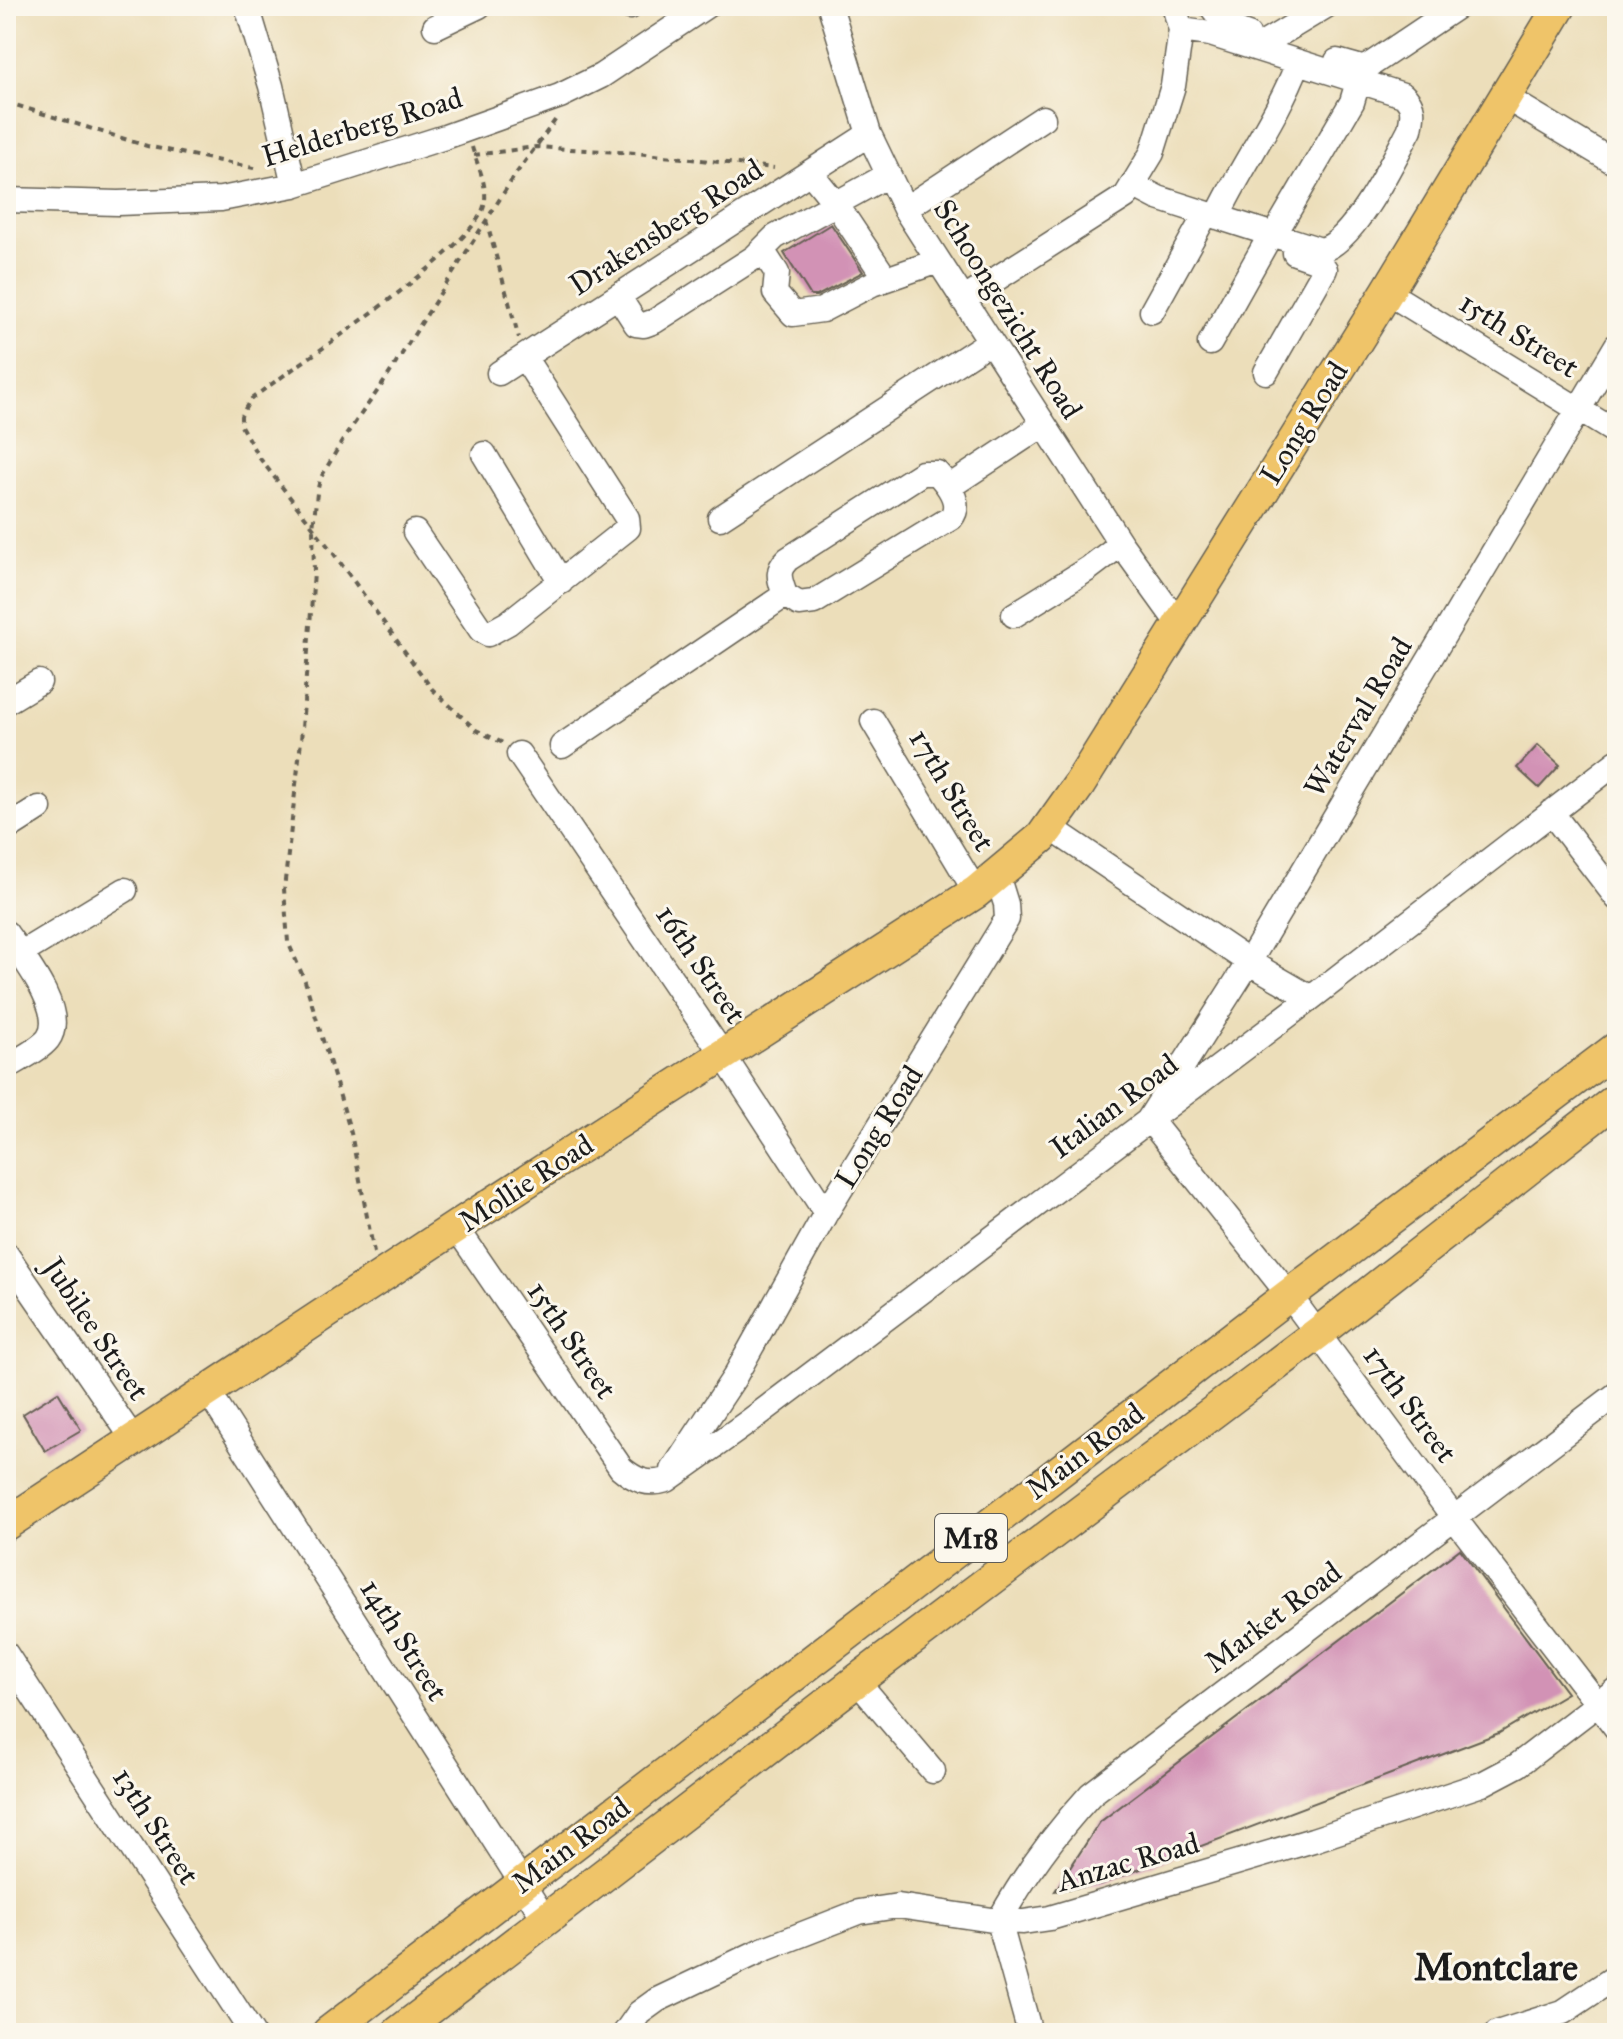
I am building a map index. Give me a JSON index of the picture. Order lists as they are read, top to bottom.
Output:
{
  "streets": {
    "main road": [
      "Long Road",
      "Mollie Road",
      "Main Road",
      "M18"
    ],
    "street": [
      "Helderberg Road",
      "Drakensberg Road",
      "Schoongezicht Road",
      "15th Street",
      "Waterval Road",
      "17th Street",
      "16th Street",
      "Italian Road",
      "Jubilee Street",
      "Market Road",
      "14th Street",
      "13th Street",
      "Anzac Road"
    ]
  },
  "crossings": [
    ["Drakensberg Road", "Schoongezicht Road"],
    ["Schoongezicht Road", "Long Road"],
    ["15th Street", "Long Road"],
    ["15th Street", "Waterval Road"],
    ["15th Street", "Italian Road"],
    ["15th Street", "Mollie Road"],
    ["Long Road", "17th Street"],
    ["Long Road", "16th Street"],
    ["Long Road", "Italian Road"],
    ["Long Road", "Mollie Road"],
    ["Waterval Road", "17th Street"],
    ["Waterval Road", "Italian Road"],
    ["17th Street", "Italian Road"],
    ["17th Street", "Mollie Road"],
    ["17th Street", "Main Road"],
    ["17th Street", "Market Road"],
    ["17th Street", "Anzac Road"],
    ["16th Street", "Mollie Road"],
    ["Mollie Road", "Jubilee Street"],
    ["Mollie Road", "14th Street"],
    ["Main Road", "14th Street"],
    ["Market Road", "Anzac Road"]
  ],
  "districts": ["Montclare"]
}
